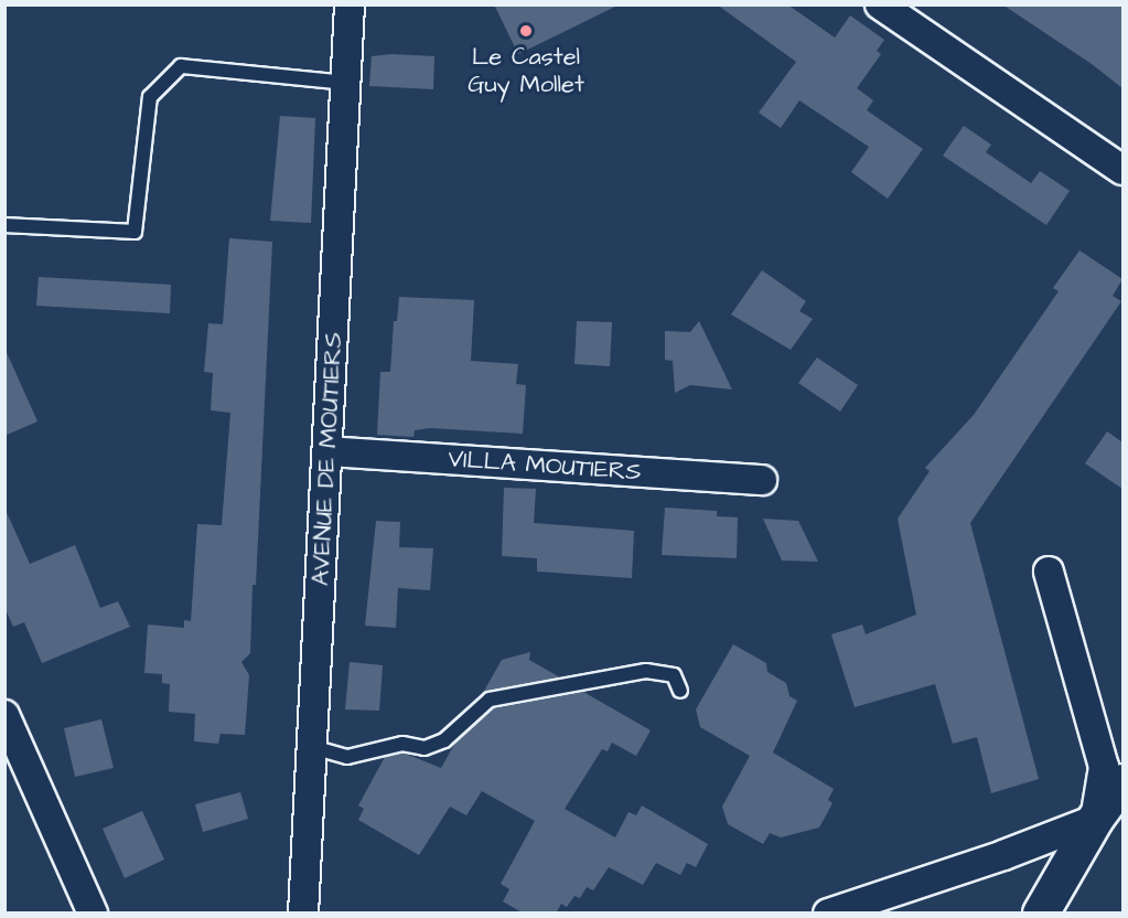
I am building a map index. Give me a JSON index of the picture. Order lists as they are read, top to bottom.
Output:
{
  "streets": {
    "street": ["AVENUE DE MOUTIERS", "VILLA MOUTIERS"]
  },
  "crossings": [
    ["AVENUE DE MOUTIERS", "VILLA MOUTIERS"]
  ],
  "places": ["Le Castel Guy Mollet"]
}
